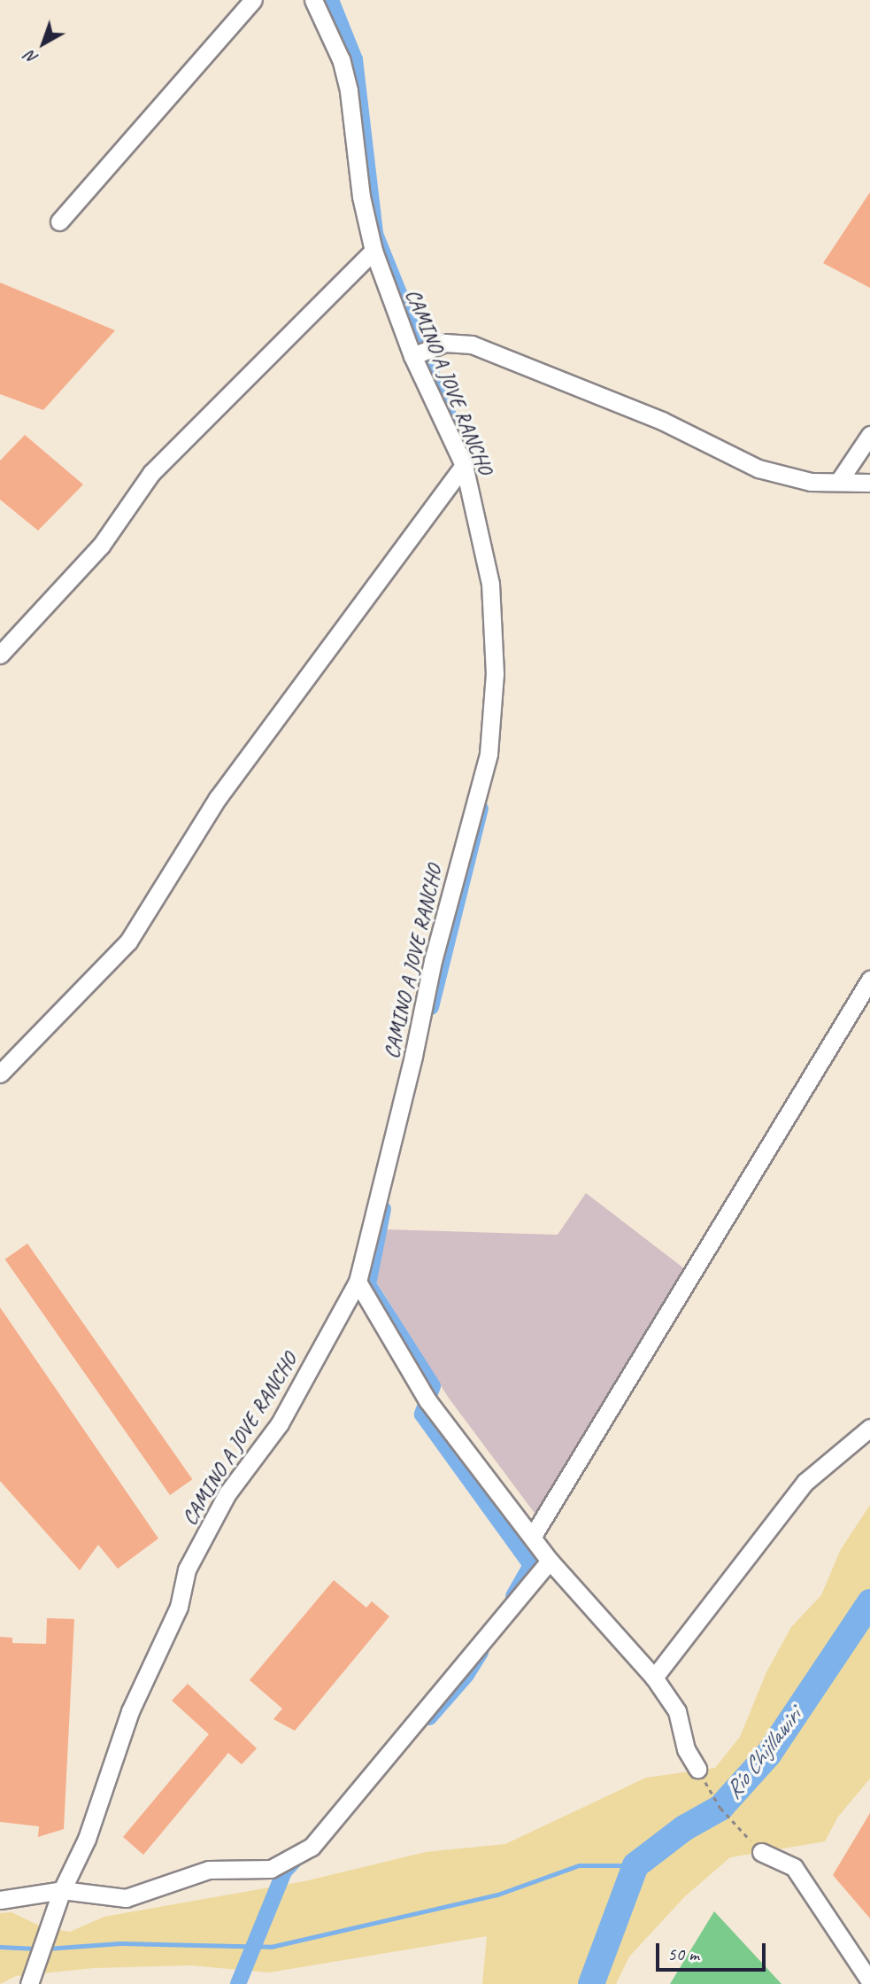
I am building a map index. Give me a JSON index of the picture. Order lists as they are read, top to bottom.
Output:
{
  "streets": {
    "street": ["CAMINO A JOVE RANCHO"]
  },
  "water": ["Río Chijllawiri"],
  "scale_bar": "50 m",
  "north": "bottom left"
}
